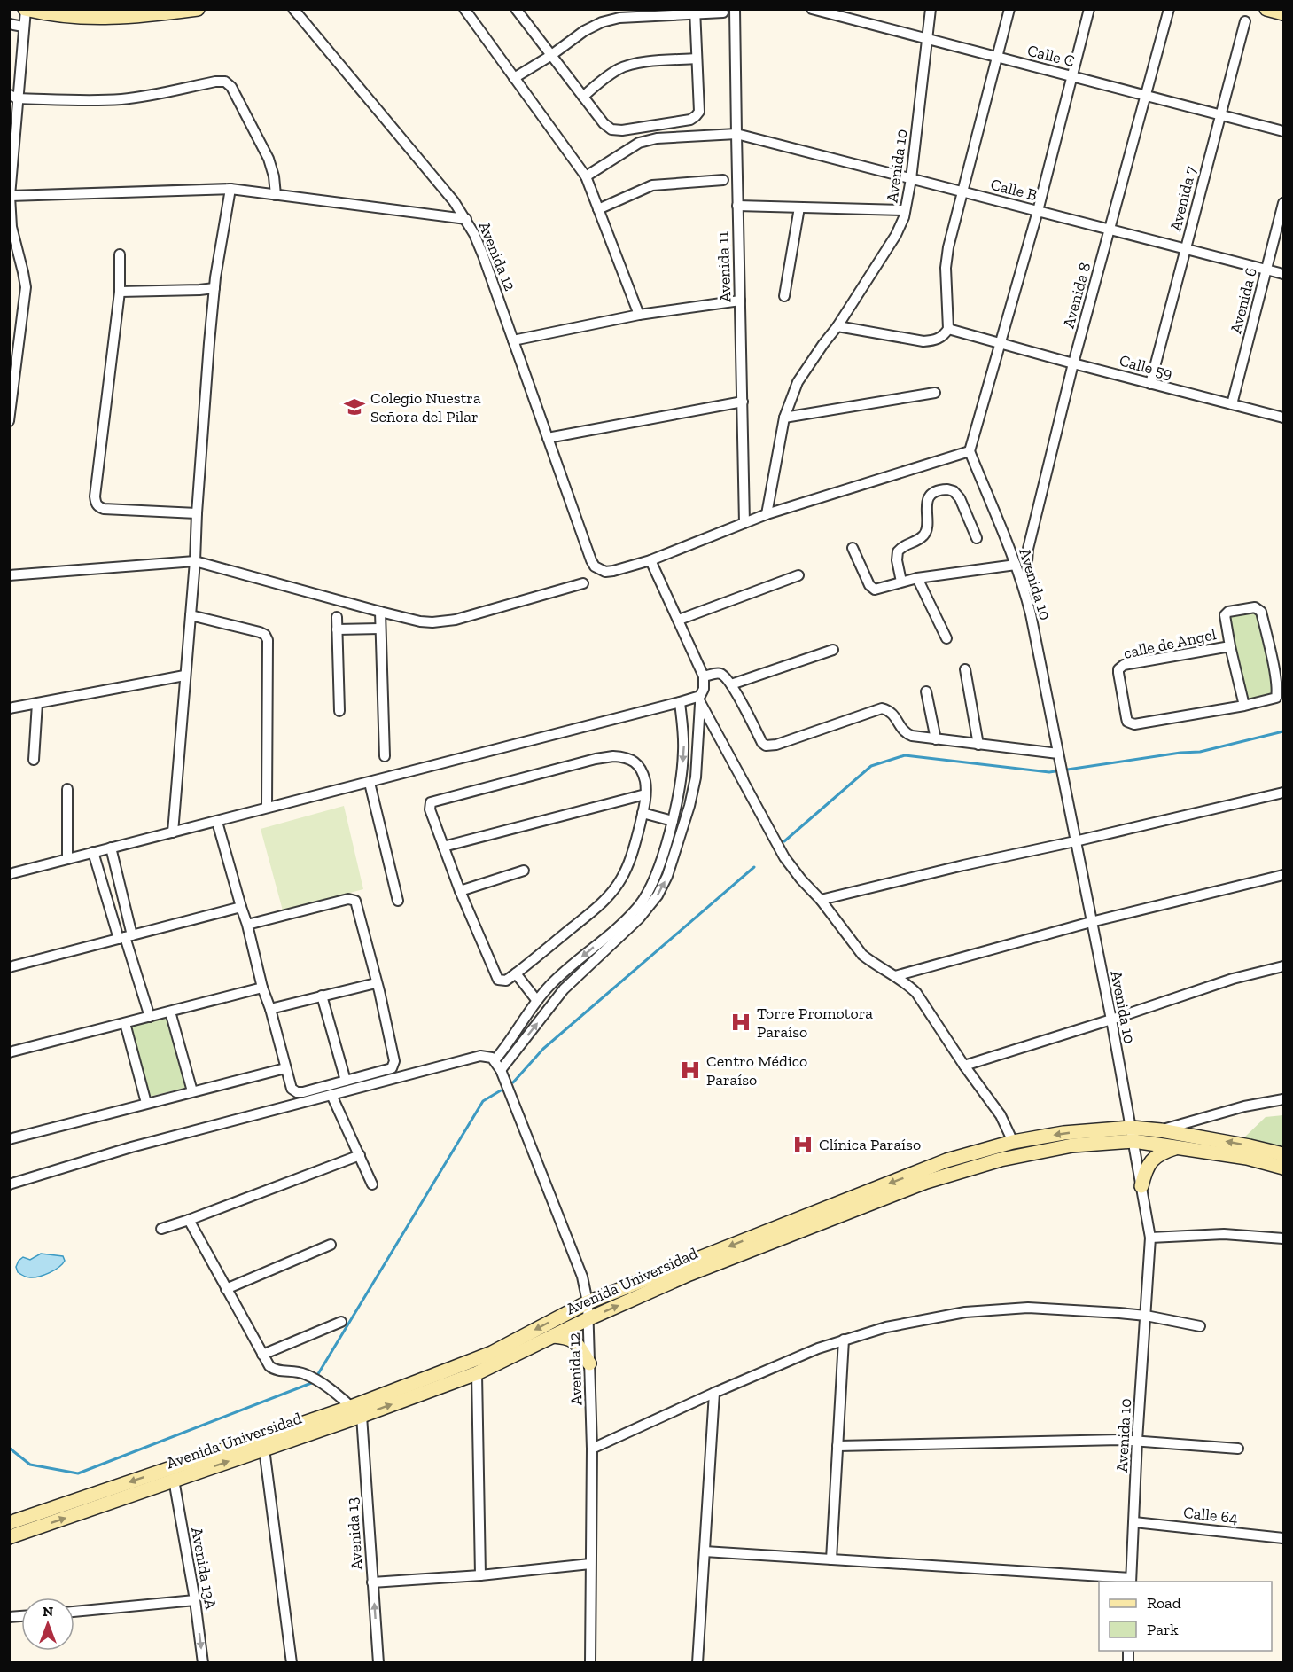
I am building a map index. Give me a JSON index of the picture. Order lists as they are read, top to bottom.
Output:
{
  "streets": {
    "street": [
      "Calle C",
      "Avenida 10",
      "Calle B",
      "Avenida 7",
      "Avenida 12",
      "Avenida 11",
      "Avenida 8",
      "Avenida 6",
      "Calle 59",
      "calle de Angel",
      "Avenida Universidad",
      "Calle 64",
      "Avenida 13",
      "Avenida 13A"
    ]
  },
  "crossings": [
    ["Calle C", "Avenida 10"],
    ["Calle C", "Avenida 7"],
    ["Calle C", "Avenida 8"],
    ["Avenida 10", "Calle B"],
    ["Avenida 10", "Avenida 8"],
    ["Avenida 10", "Avenida Universidad"],
    ["Avenida 10", "Calle 64"],
    ["Calle B", "Avenida 7"],
    ["Calle B", "Avenida 11"],
    ["Calle B", "Avenida 8"],
    ["Calle B", "Avenida 6"],
    ["Avenida 7", "Calle 59"],
    ["Avenida 12", "Avenida Universidad"],
    ["Avenida 8", "Calle 59"],
    ["Avenida 6", "Calle 59"],
    ["Avenida Universidad", "Avenida 13"],
    ["Avenida Universidad", "Avenida 13A"]
  ],
  "places": {
    "school or university": ["Colegio Nuestra Señora del Pilar"],
    "hospital": ["Torre Promotora Paraíso", "Centro Médico Paraíso", "Clínica Paraíso"]
  },
  "legend": ["Road", "Park"],
  "north": "top"
}
